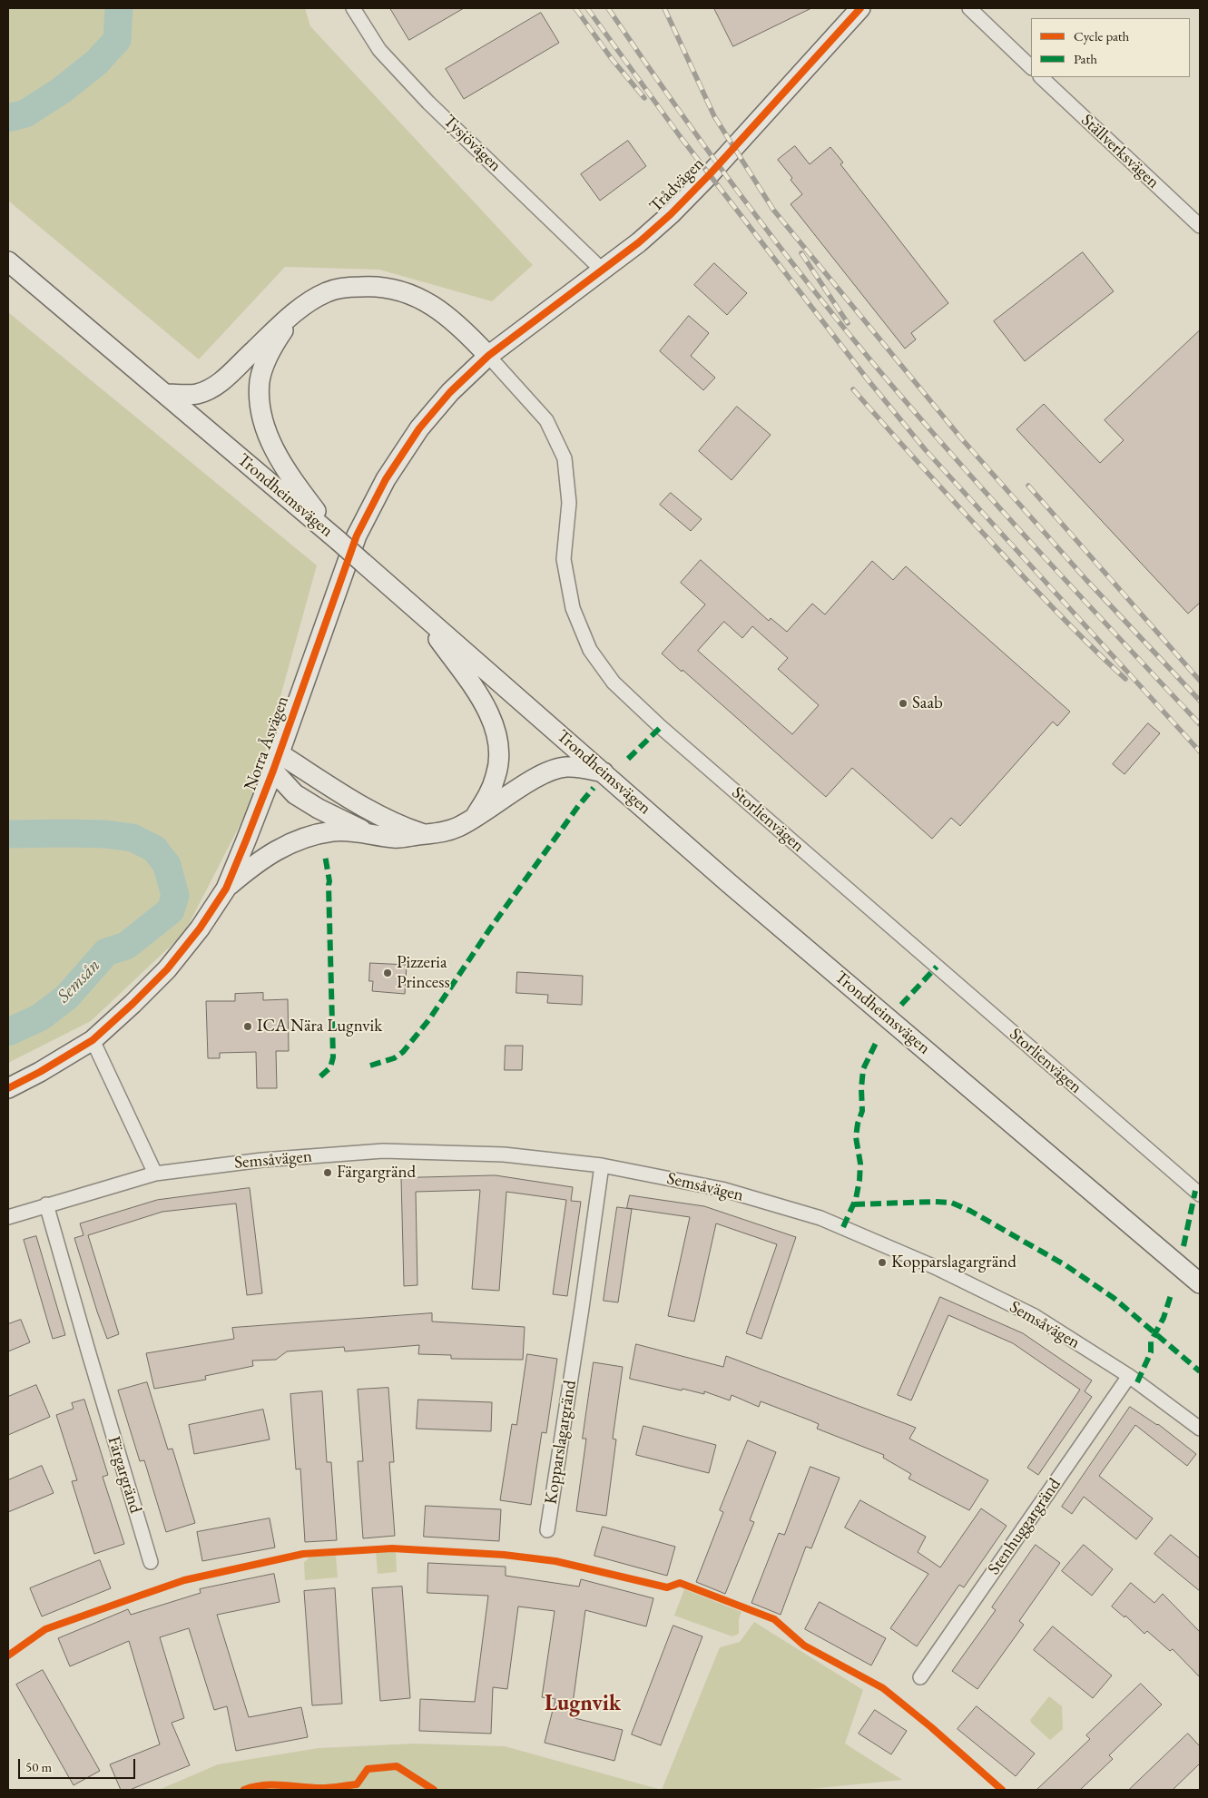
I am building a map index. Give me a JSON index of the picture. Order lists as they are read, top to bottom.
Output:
{
  "streets": {
    "main road": ["Trådvägen", "Trondheimsvägen", "Norra Åsvägen"],
    "street": [
      "Tysjövägen",
      "Ställverksvägen",
      "Storlienvägen",
      "Semsåvägen",
      "Kopparslagargränd",
      "Färgargränd",
      "Stenhuggargränd"
    ]
  },
  "crossings": [
    ["Tysjövägen", "Trådvägen"],
    ["Trådvägen", "Norra Åsvägen"],
    ["Trådvägen", "Storlienvägen"],
    ["Norra Åsvägen", "Storlienvägen"],
    ["Semsåvägen", "Kopparslagargränd"],
    ["Semsåvägen", "Färgargränd"],
    ["Semsåvägen", "Stenhuggargränd"]
  ],
  "districts": ["Lugnvik"],
  "water": ["Semsån"],
  "places": [
    "Saab",
    "Pizzeria Princess",
    "ICA Nära Lugnvik",
    "Färgargränd",
    "Kopparslagargränd"
  ],
  "legend": ["Cycle path", "Path"],
  "scale_bar": "50 m"
}
